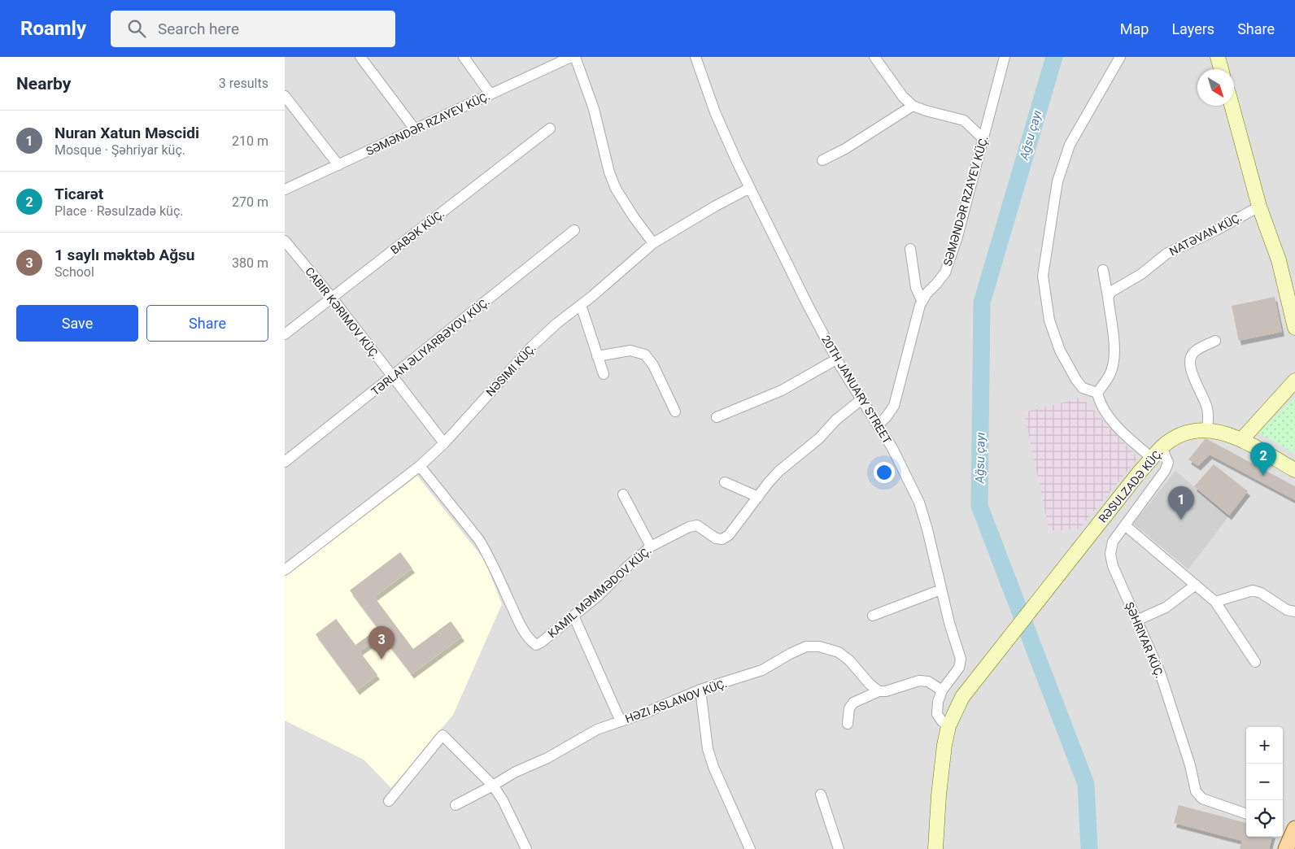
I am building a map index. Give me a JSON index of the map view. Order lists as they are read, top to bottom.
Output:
{
  "streets": {
    "main road": ["RƏSULZADƏ KÜÇ."],
    "street": [
      "SƏMƏNDƏR RZAYEV KÜÇ.",
      "BABƏK KÜÇ.",
      "NATƏVAN KÜÇ.",
      "CABIR KƏRIMOV KÜÇ.",
      "TƏRLAN ƏLIYARBƏYOV KÜÇ.",
      "NƏSIMI KÜÇ.",
      "20TH JANUARY STREET",
      "KAMIL MƏMMƏDOV KÜÇ.",
      "ŞƏHRIYAR KÜÇ.",
      "HƏZI ASLANOV KÜÇ."
    ]
  },
  "crossings": [
    ["SƏMƏNDƏR RZAYEV KÜÇ.", "20TH JANUARY STREET"],
    ["BABƏK KÜÇ.", "CABIR KƏRIMOV KÜÇ."],
    ["CABIR KƏRIMOV KÜÇ.", "TƏRLAN ƏLIYARBƏYOV KÜÇ."],
    ["CABIR KƏRIMOV KÜÇ.", "NƏSIMI KÜÇ."],
    ["NƏSIMI KÜÇ.", "20TH JANUARY STREET"],
    ["NƏSIMI KÜÇ.", "KAMIL MƏMMƏDOV KÜÇ."],
    ["20TH JANUARY STREET", "RƏSULZADƏ KÜÇ."],
    ["20TH JANUARY STREET", "KAMIL MƏMMƏDOV KÜÇ."],
    ["RƏSULZADƏ KÜÇ.", "ŞƏHRIYAR KÜÇ."]
  ],
  "water": ["Ağsu çayı"],
  "north": "bottom right",
  "page": {
    "header": "Roamly",
    "search": "Search here",
    "nav": ["Map", "Layers", "Share"],
    "heading": ["Nearby", "3 results"],
    "list": [
      {
        "mark": "1",
        "name": "Nuran Xatun Məscidi",
        "note": "Mosque · Şəhriyar küç.",
        "value": "210 m"
      },
      {
        "mark": "2",
        "name": "Ticarət",
        "note": "Place · Rəsulzadə küç.",
        "value": "270 m"
      },
      {
        "mark": "3",
        "name": "1 saylı məktəb Ağsu",
        "note": "School",
        "value": "380 m"
      }
    ],
    "buttons": ["Save", "Share"],
    "pins": ["2", "1", "3"],
    "map_buttons": ["+", "−"]
  }
}
